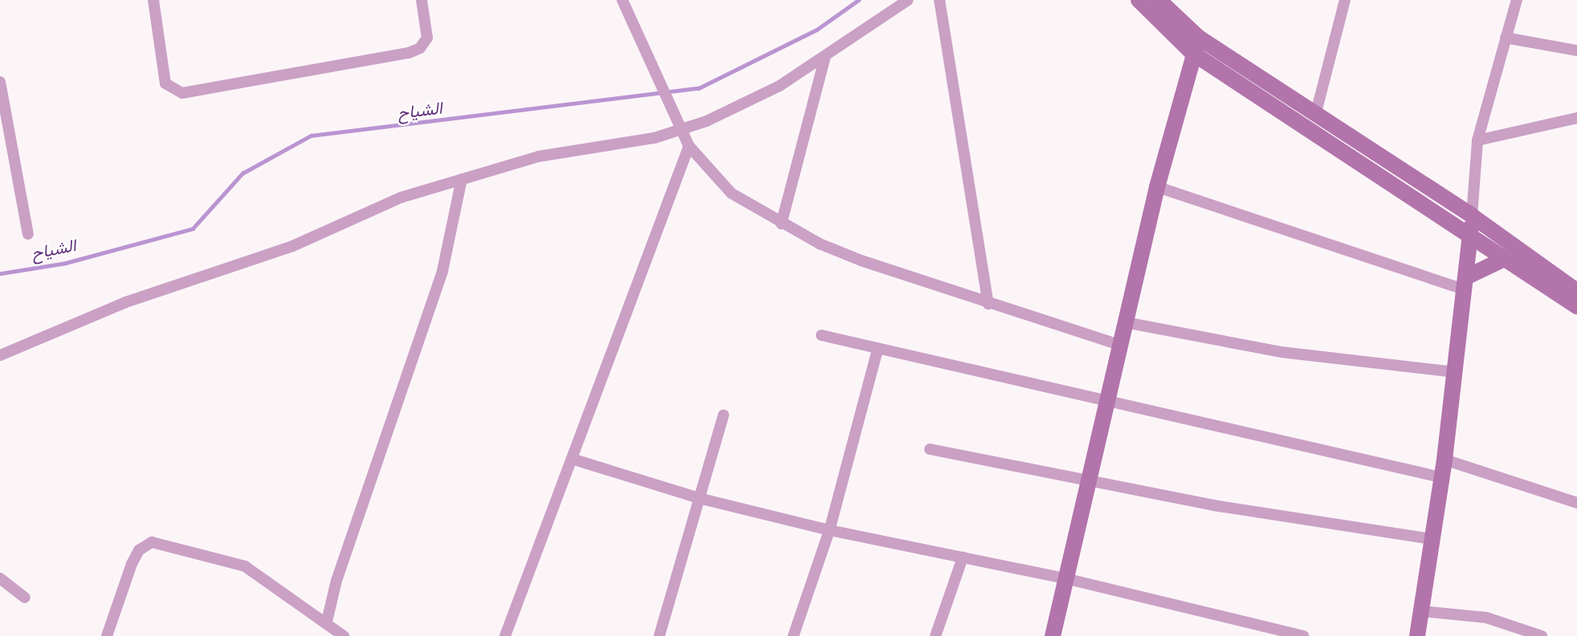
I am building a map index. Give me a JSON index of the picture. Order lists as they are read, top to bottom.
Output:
{
  "water": ["الشياح"]
}
